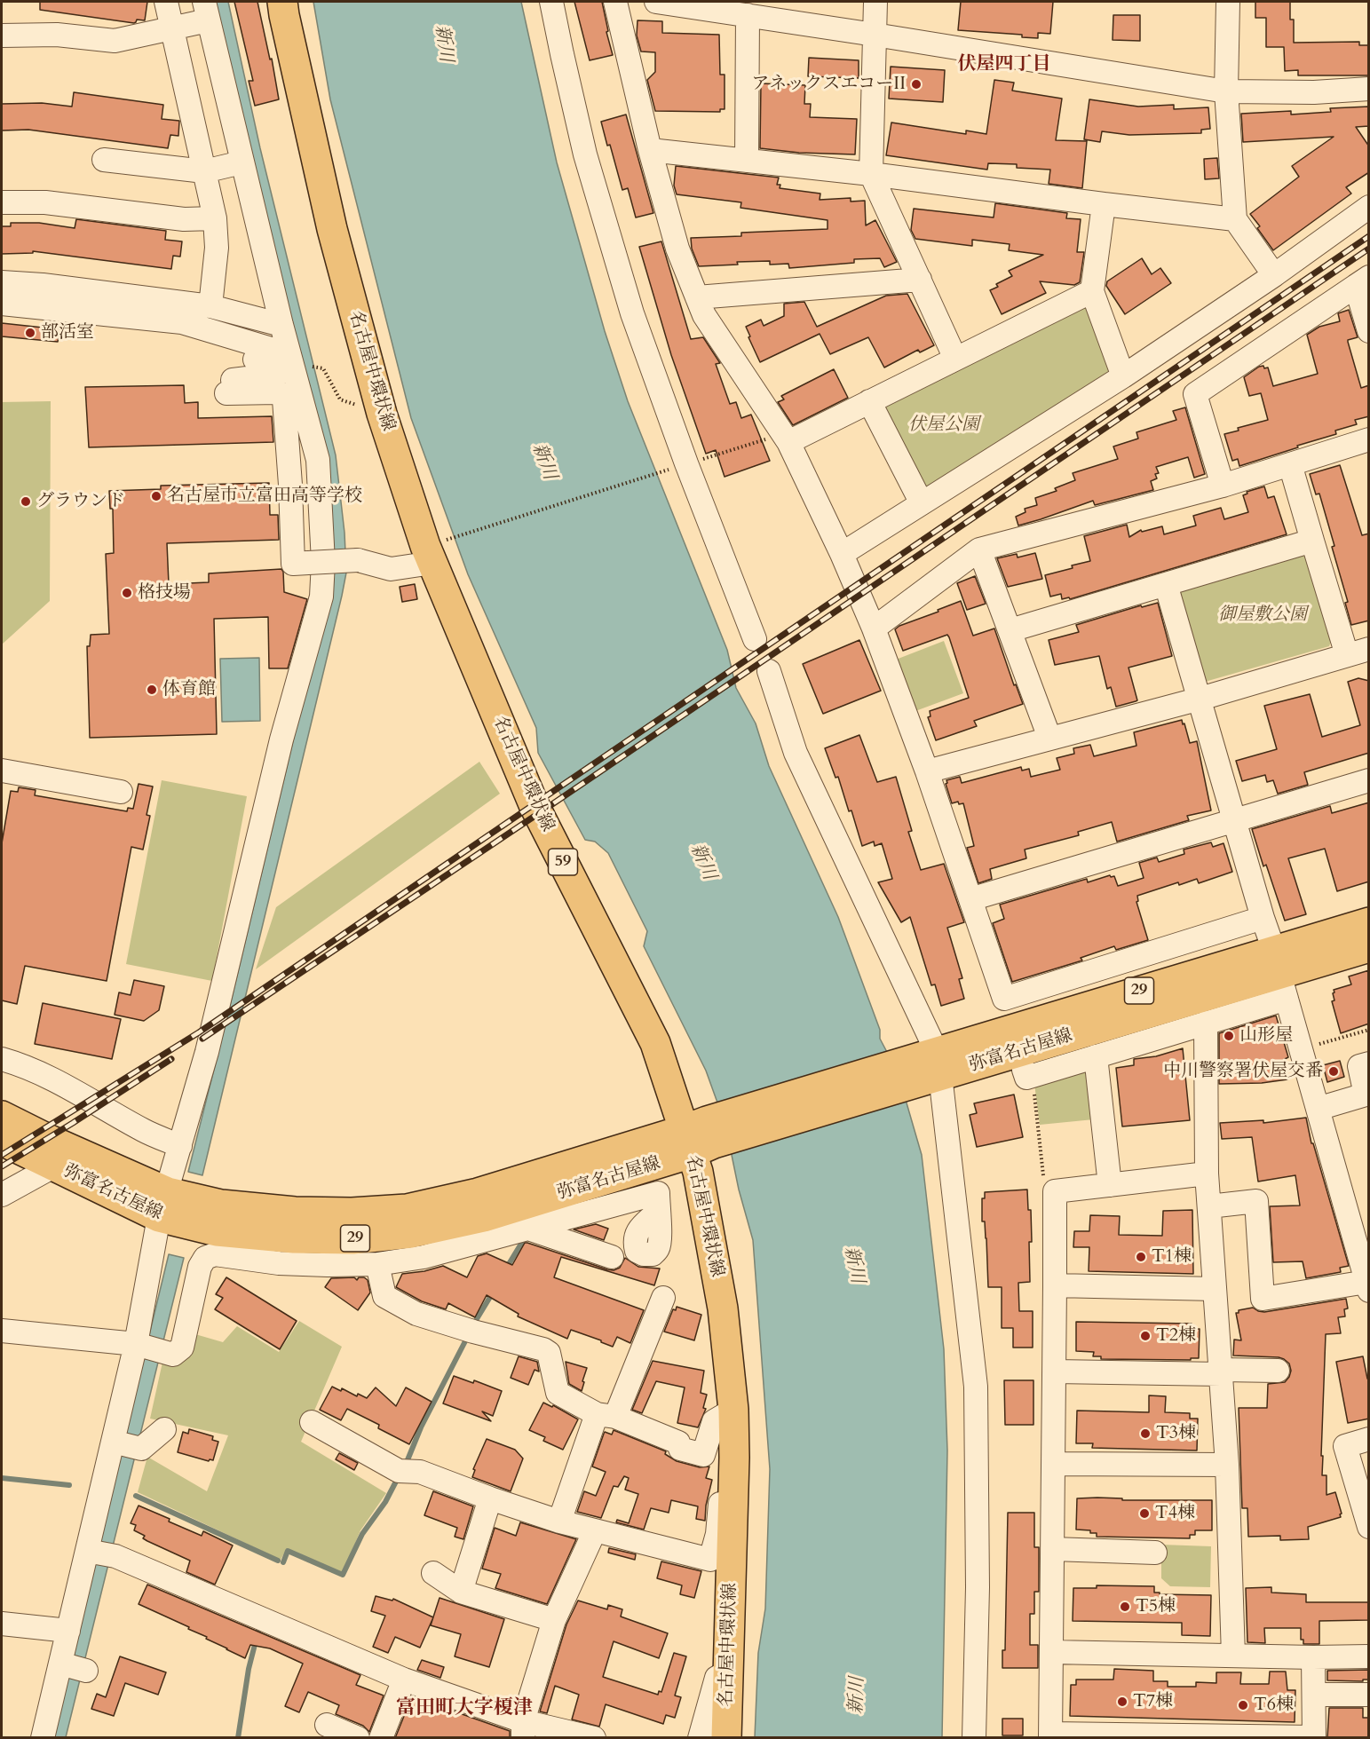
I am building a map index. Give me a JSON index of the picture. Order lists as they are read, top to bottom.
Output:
{
  "streets": {
    "main road": [
      "名古屋中環状線",
      "59",
      "29",
      "弥富名古屋線"
    ]
  },
  "crossings": [
    ["名古屋中環状線", "弥富名古屋線"]
  ],
  "districts": ["伏屋四丁目", "富田町大字榎津"],
  "water": ["新川"],
  "parks": ["伏屋公園", "御屋敷公園"],
  "places": [
    "アネックスエコーII",
    "部活室",
    "名古屋市立富田高等学校",
    "グラウンド",
    "格技場",
    "体育館",
    "山形屋",
    "中川警察署伏屋交番",
    "T1棟",
    "T2棟",
    "T3棟",
    "T4棟",
    "T5棟",
    "T7棟",
    "T6棟"
  ]
}
